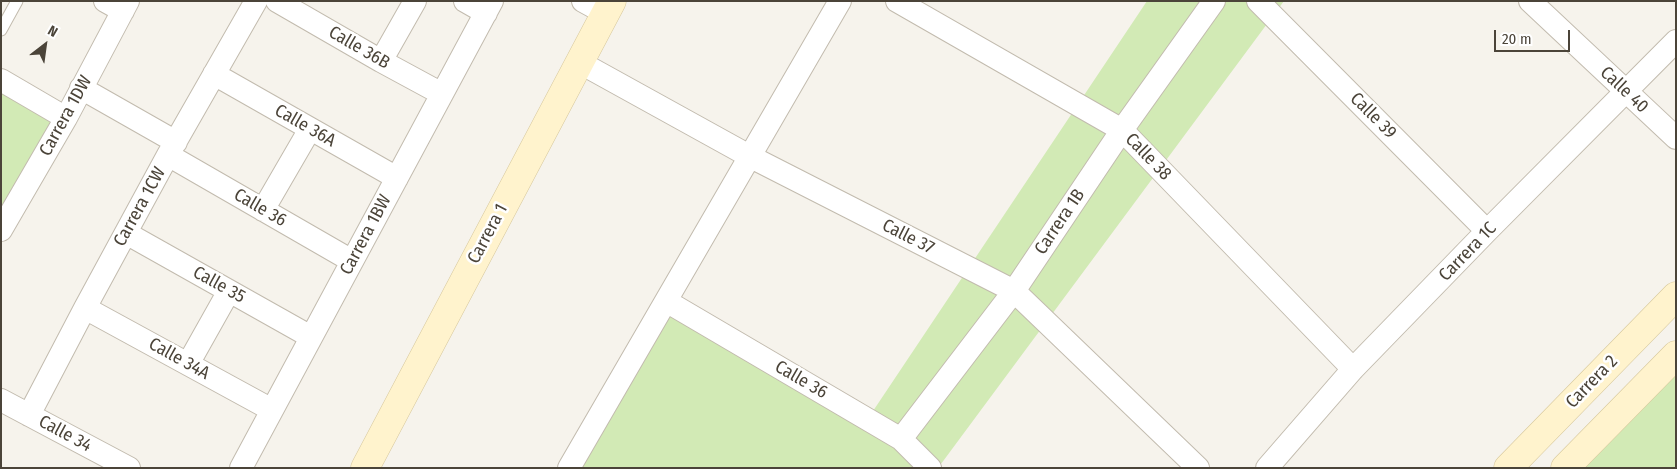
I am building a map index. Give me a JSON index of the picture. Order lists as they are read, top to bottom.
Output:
{
  "streets": {
    "main road": ["Carrera 1", "Carrera 2"],
    "street": [
      "Calle 36B",
      "Calle 40",
      "Carrera 1DW",
      "Calle 39",
      "Calle 36A",
      "Calle 38",
      "Carrera 1CW",
      "Calle 36",
      "Carrera 1B",
      "Carrera 1BW",
      "Calle 37",
      "Carrera 1C",
      "Calle 35",
      "Calle 34A",
      "Calle 34"
    ]
  },
  "crossings": [
    ["Calle 36B", "Carrera 1BW"],
    ["Calle 40", "Carrera 1C"],
    ["Carrera 1DW", "Calle 36"],
    ["Calle 39", "Carrera 1C"],
    ["Calle 36A", "Carrera 1CW"],
    ["Calle 36A", "Carrera 1BW"],
    ["Calle 38", "Carrera 1B"],
    ["Calle 38", "Carrera 1C"],
    ["Carrera 1CW", "Calle 36"],
    ["Carrera 1CW", "Calle 35"],
    ["Carrera 1CW", "Calle 34A"],
    ["Carrera 1CW", "Calle 34"],
    ["Calle 36", "Carrera 1B"],
    ["Calle 36", "Carrera 1BW"],
    ["Carrera 1B", "Calle 37"],
    ["Carrera 1", "Calle 37"],
    ["Carrera 1BW", "Calle 35"],
    ["Carrera 1BW", "Calle 34A"]
  ],
  "scale_bar": "20 m",
  "north": "top right"
}
